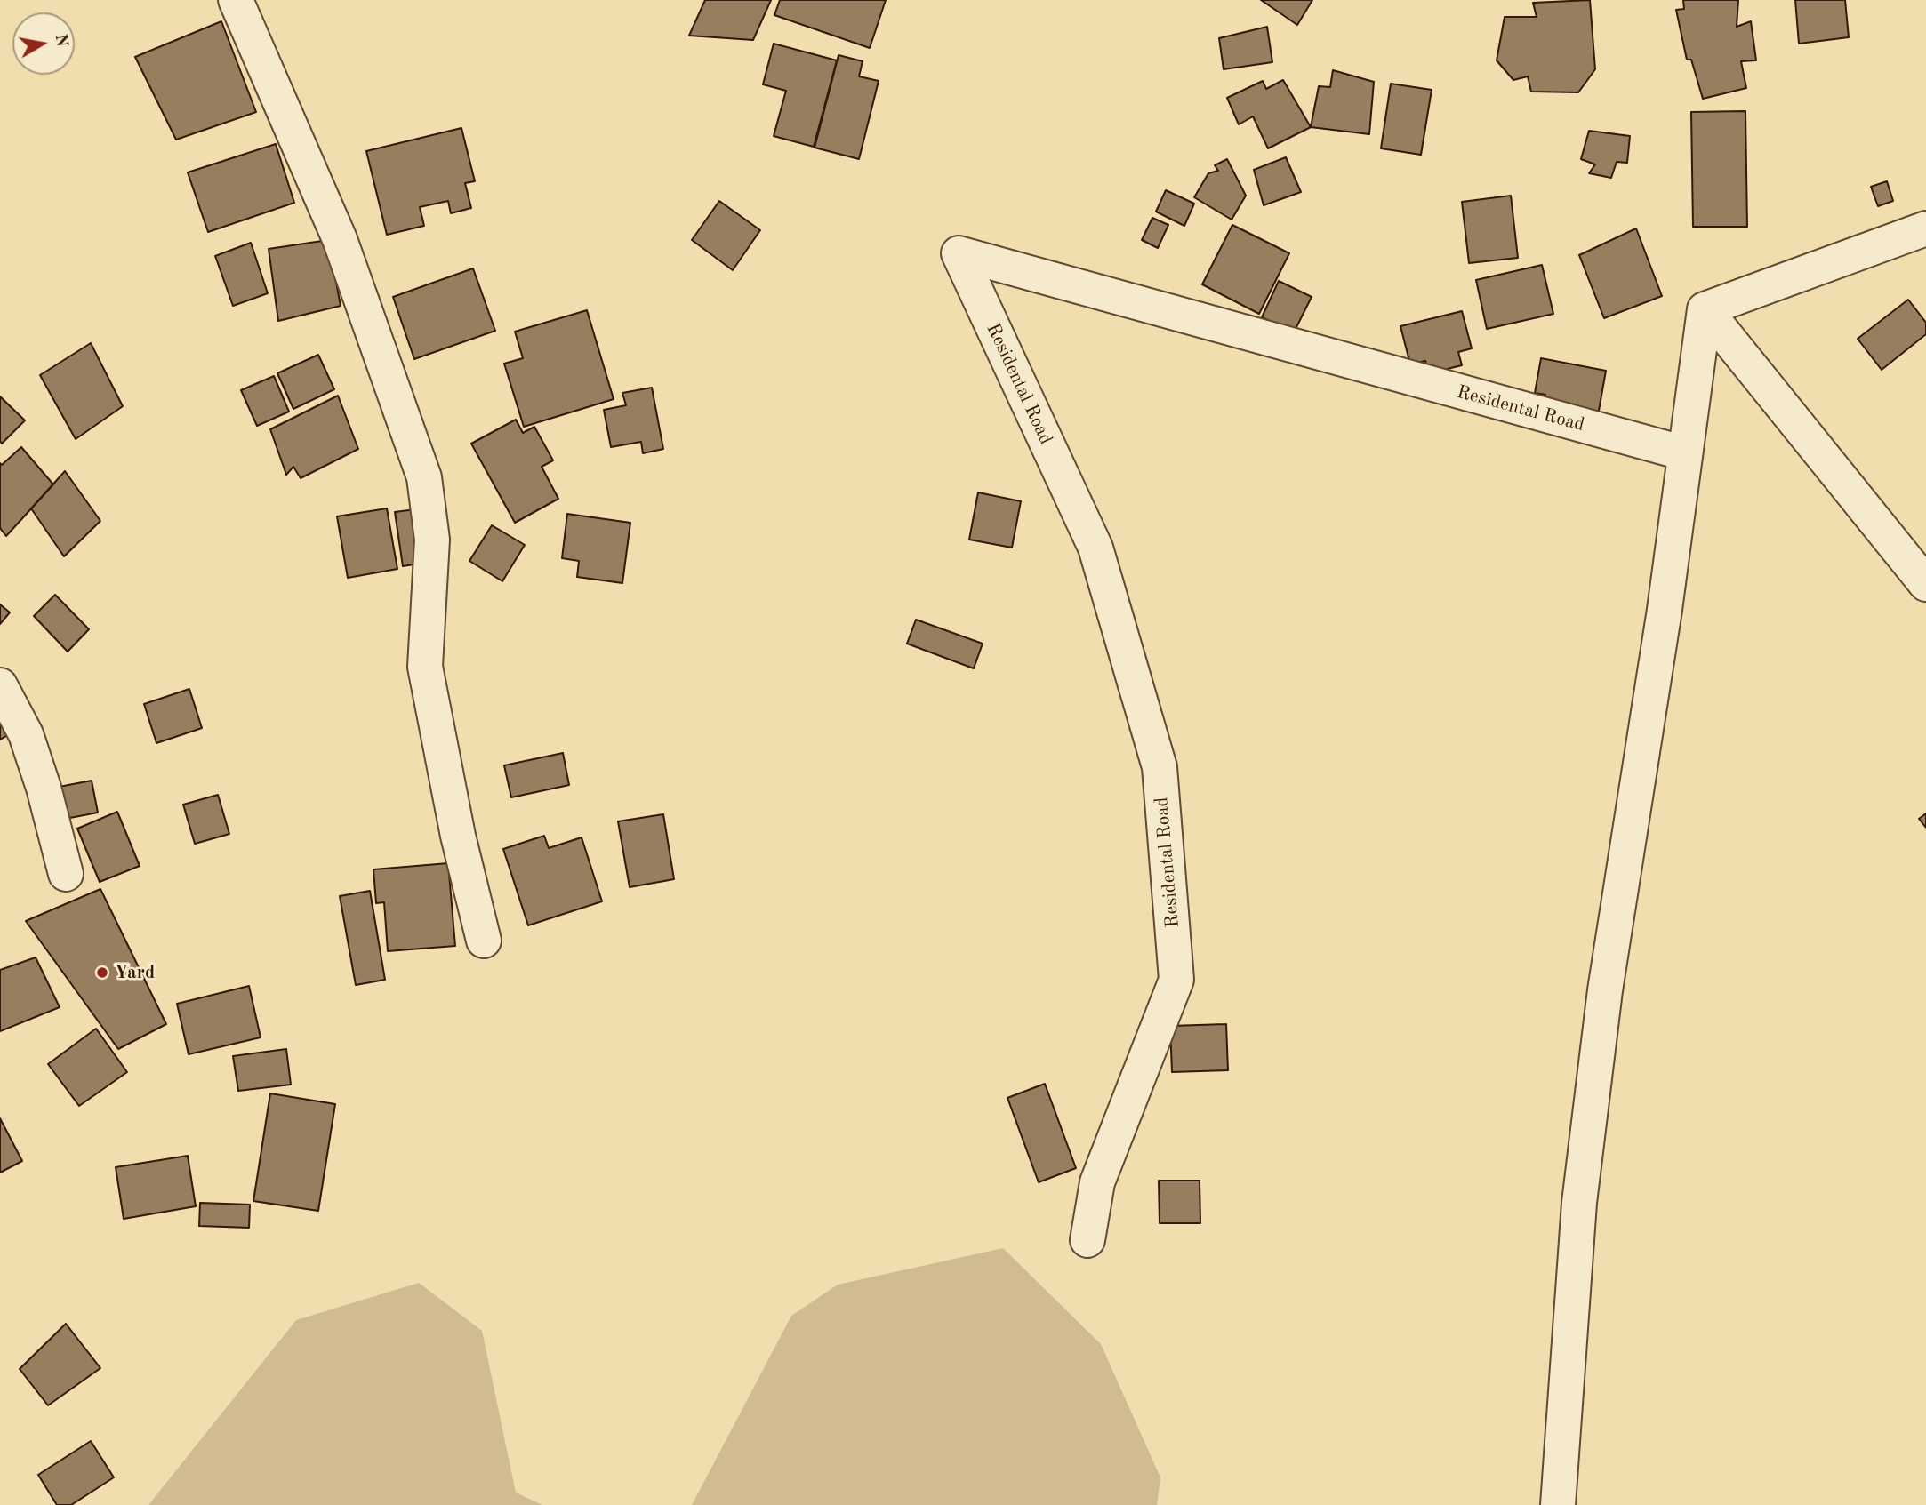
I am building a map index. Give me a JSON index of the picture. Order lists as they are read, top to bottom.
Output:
{
  "streets": {
    "street": ["Residental Road"]
  },
  "places": ["Yard"],
  "north": "right"
}
